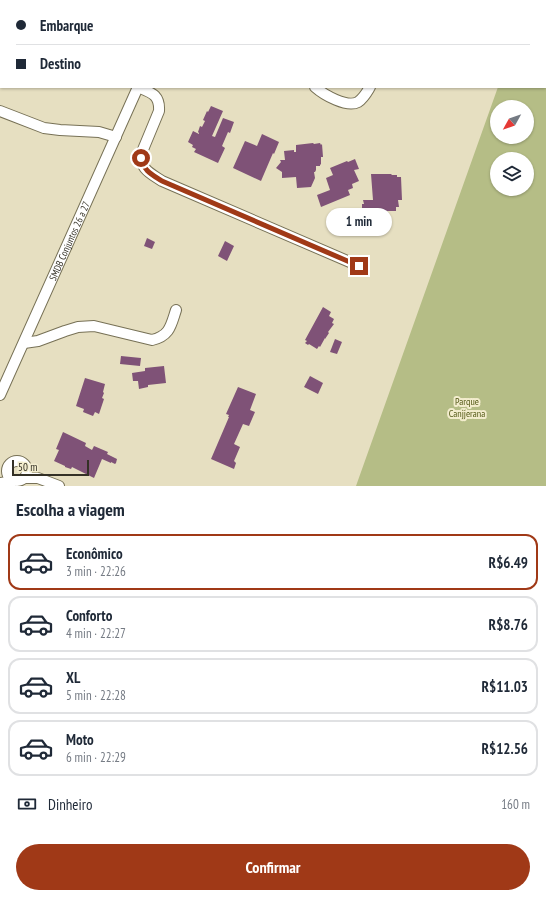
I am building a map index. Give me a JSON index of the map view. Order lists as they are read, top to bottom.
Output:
{
  "streets": {
    "street": ["SMDB Conjuntos 26 a 27"]
  },
  "parks": ["Parque Canjjerana"],
  "scale_bar": "50 m",
  "north": "bottom left",
  "page": {
    "banner": ["Embarque", "Destino"],
    "bubble": "1 min",
    "scale": "50 m",
    "heading": "Escolha a viagem",
    "list": [
      {
        "name": "Econômico",
        "note": "3 min · 22:26",
        "value": "R$6.49"
      },
      {
        "name": "Conforto",
        "note": "4 min · 22:27",
        "value": "R$8.76"
      },
      {
        "name": "XL",
        "note": "5 min · 22:28",
        "value": "R$11.03"
      },
      {
        "name": "Moto",
        "note": "6 min · 22:29",
        "value": "R$12.56"
      }
    ],
    "pay": ["Dinheiro", "160 m"],
    "buttons": "Confirmar"
  }
}
